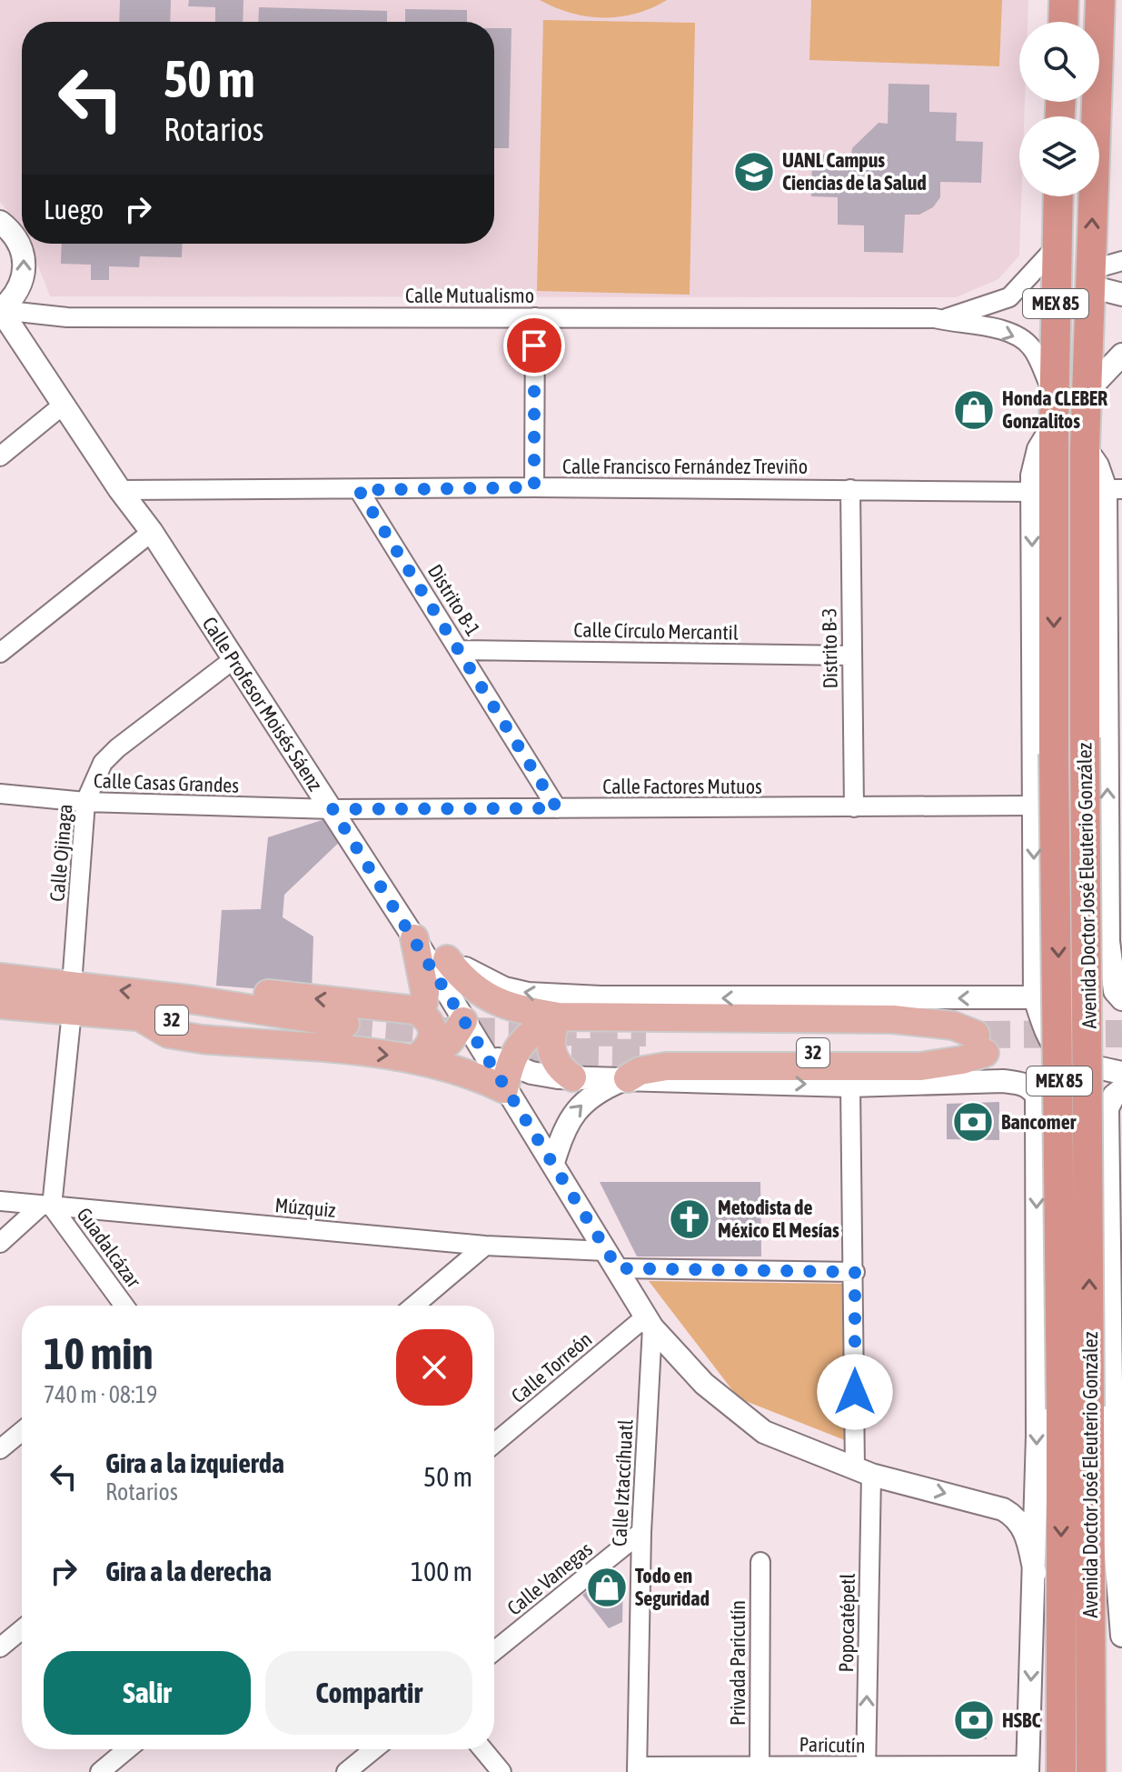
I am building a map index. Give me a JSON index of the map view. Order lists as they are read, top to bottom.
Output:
{
  "streets": {
    "highway": ["MEX 85", "Avenida Doctor José Eleuterio González"],
    "main road": ["32"],
    "street": [
      "Calle Mutualismo",
      "Calle Francisco Fernández Treviño",
      "Distrito B-1",
      "Calle Círculo Mercantil",
      "Distrito B-3",
      "Calle Profesor Moisés Sáenz",
      "Calle Casas Grandes",
      "Calle Factores Mutuos",
      "Calle Ojinaga",
      "Múzquiz",
      "Guadalcázar",
      "Calle Torreón",
      "Calle Iztaccíhuatl",
      "Calle Vanegas",
      "Popocatépetl",
      "Privada Paricutín",
      "Paricutín"
    ]
  },
  "crossings": [
    ["Calle Mutualismo", "Calle Profesor Moisés Sáenz"],
    ["Calle Mutualismo", "Avenida Doctor José Eleuterio González"],
    ["Calle Francisco Fernández Treviño", "Distrito B-1"],
    ["Calle Francisco Fernández Treviño", "Distrito B-3"],
    ["Calle Francisco Fernández Treviño", "Calle Profesor Moisés Sáenz"],
    ["Distrito B-1", "Calle Círculo Mercantil"],
    ["Distrito B-1", "Calle Factores Mutuos"],
    ["Calle Círculo Mercantil", "Distrito B-3"],
    ["Distrito B-3", "Calle Factores Mutuos"],
    ["Calle Profesor Moisés Sáenz", "Calle Casas Grandes"],
    ["Calle Profesor Moisés Sáenz", "Calle Factores Mutuos"],
    ["Calle Profesor Moisés Sáenz", "Calle Ojinaga"],
    ["Calle Casas Grandes", "Calle Factores Mutuos"],
    ["Calle Casas Grandes", "Calle Ojinaga"],
    ["Calle Ojinaga", "32"],
    ["Calle Ojinaga", "Múzquiz"],
    ["Calle Ojinaga", "Guadalcázar"],
    ["Múzquiz", "Guadalcázar"],
    ["Calle Torreón", "Calle Iztaccíhuatl"],
    ["Calle Iztaccíhuatl", "Calle Vanegas"],
    ["Calle Iztaccíhuatl", "Paricutín"],
    ["Popocatépetl", "Paricutín"],
    ["Privada Paricutín", "Paricutín"]
  ],
  "one_way": ["Popocatépetl"],
  "places": {
    "school or university": ["UANL Campus Ciencias de la Salud"],
    "shop": ["Honda CLEBER Gonzalitos", "Todo en Seguridad"],
    "bank": ["Bancomer", "HSBC"],
    "church": ["Metodista de México El Mesías"]
  },
  "page": {
    "turn": ["50 m", "Rotarios"],
    "then": "Luego",
    "heading": ["10 min", "740 m · 08:19"],
    "list": [
      {
        "name": "Gira a la izquierda",
        "note": "Rotarios",
        "value": "50 m"
      },
      {
        "name": "Gira a la derecha",
        "value": "100 m"
      }
    ],
    "buttons": ["Salir", "Compartir"]
  }
}
